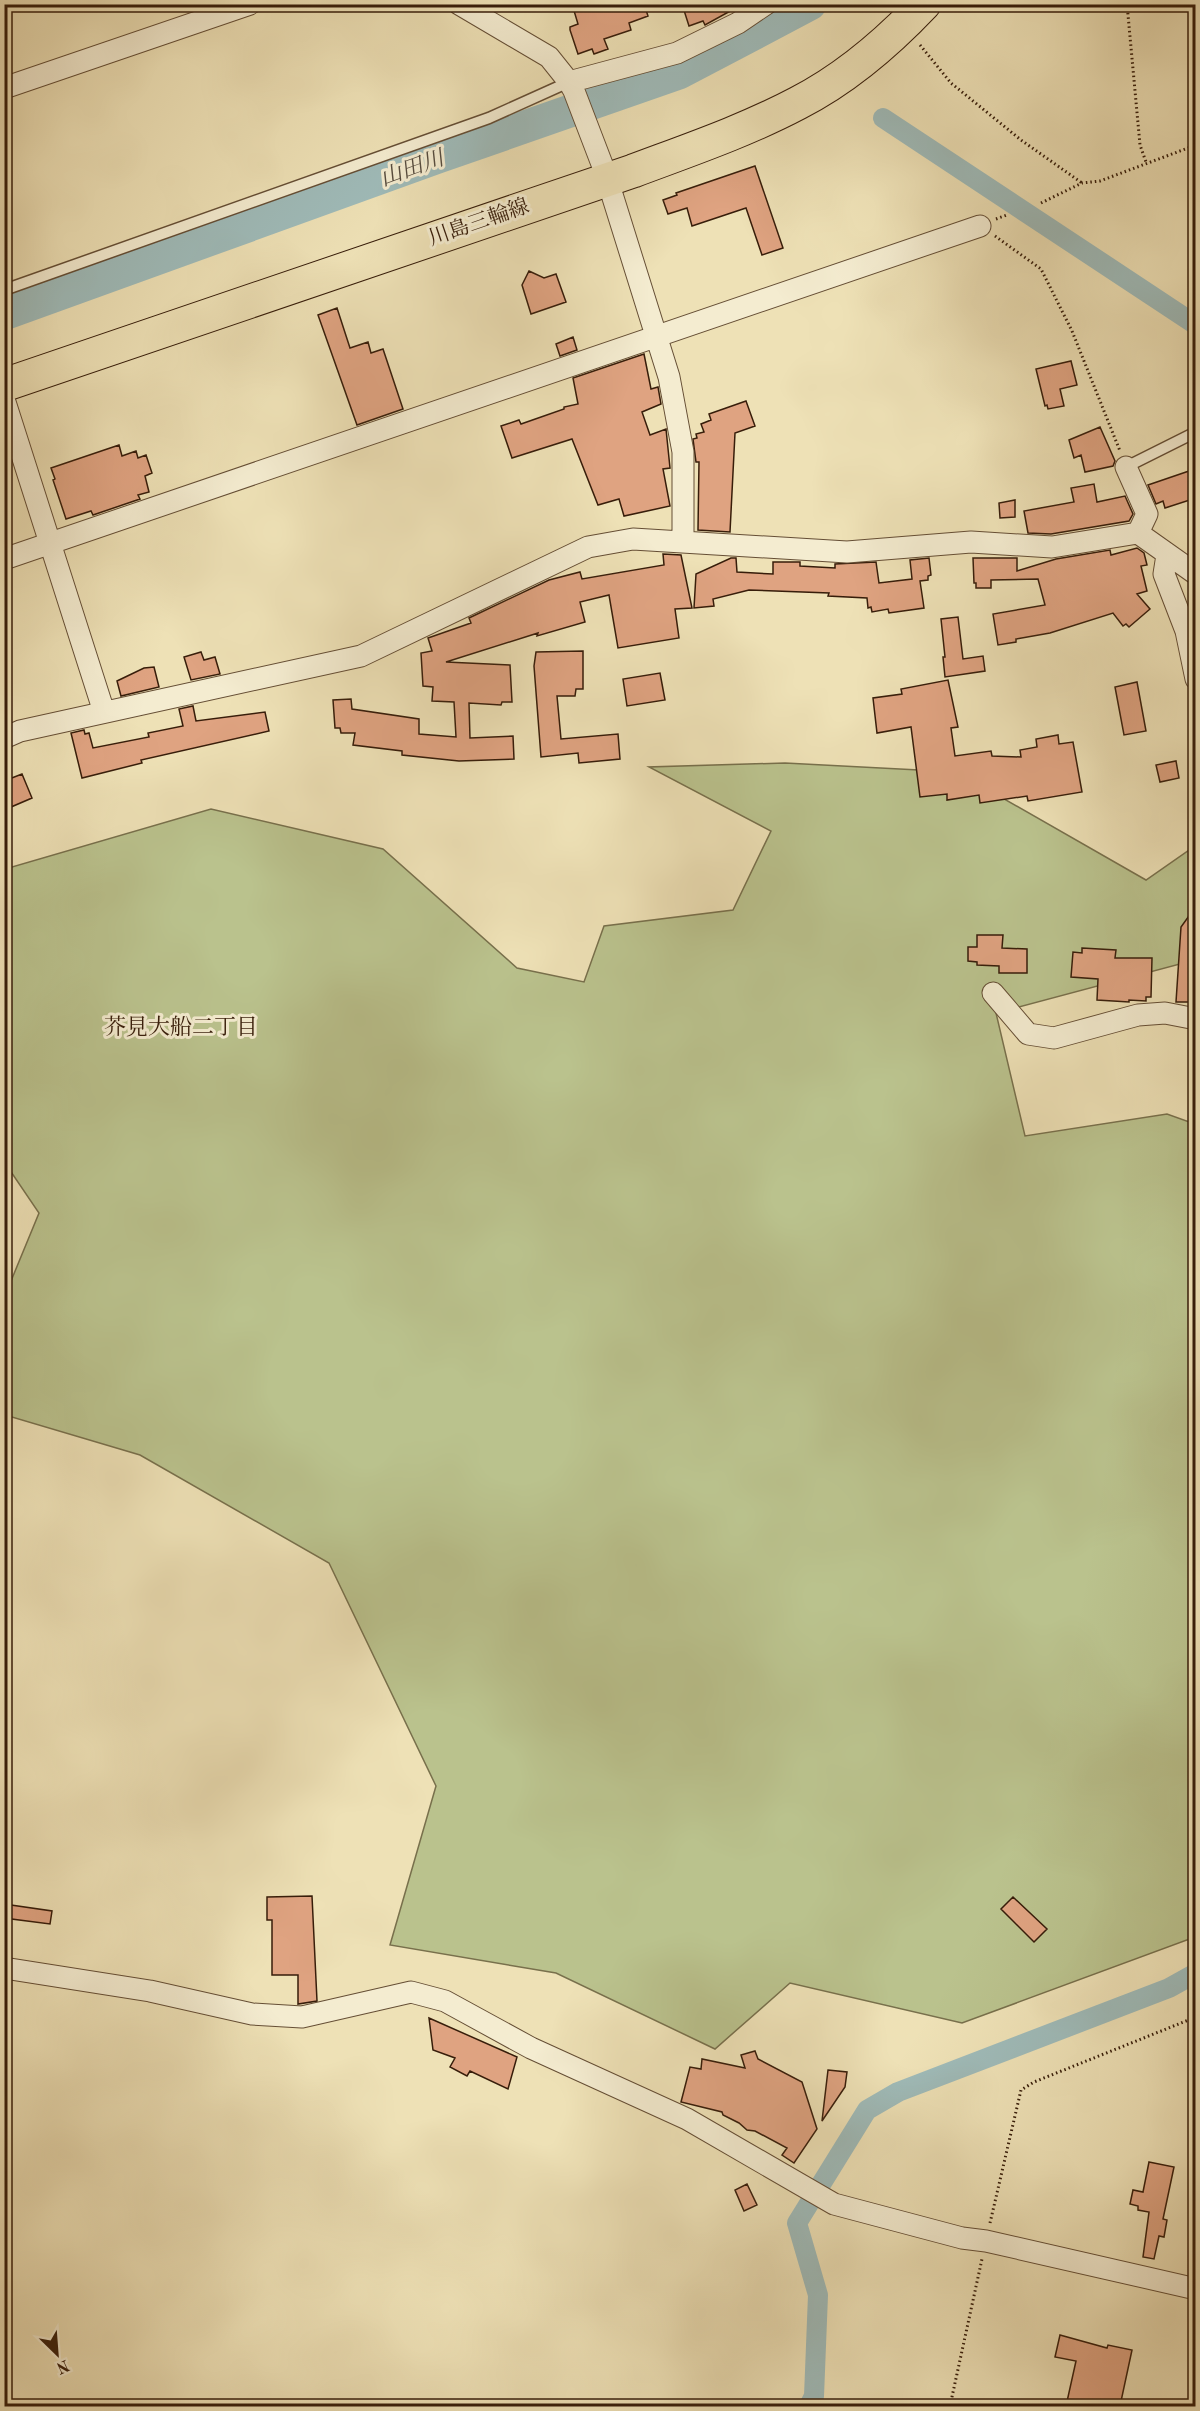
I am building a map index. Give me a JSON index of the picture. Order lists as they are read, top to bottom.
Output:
{
  "streets": {
    "main road": ["川島三輪線"]
  },
  "districts": ["芥見大船二丁目"],
  "water": ["山田川"],
  "north": "bottom right"
}
